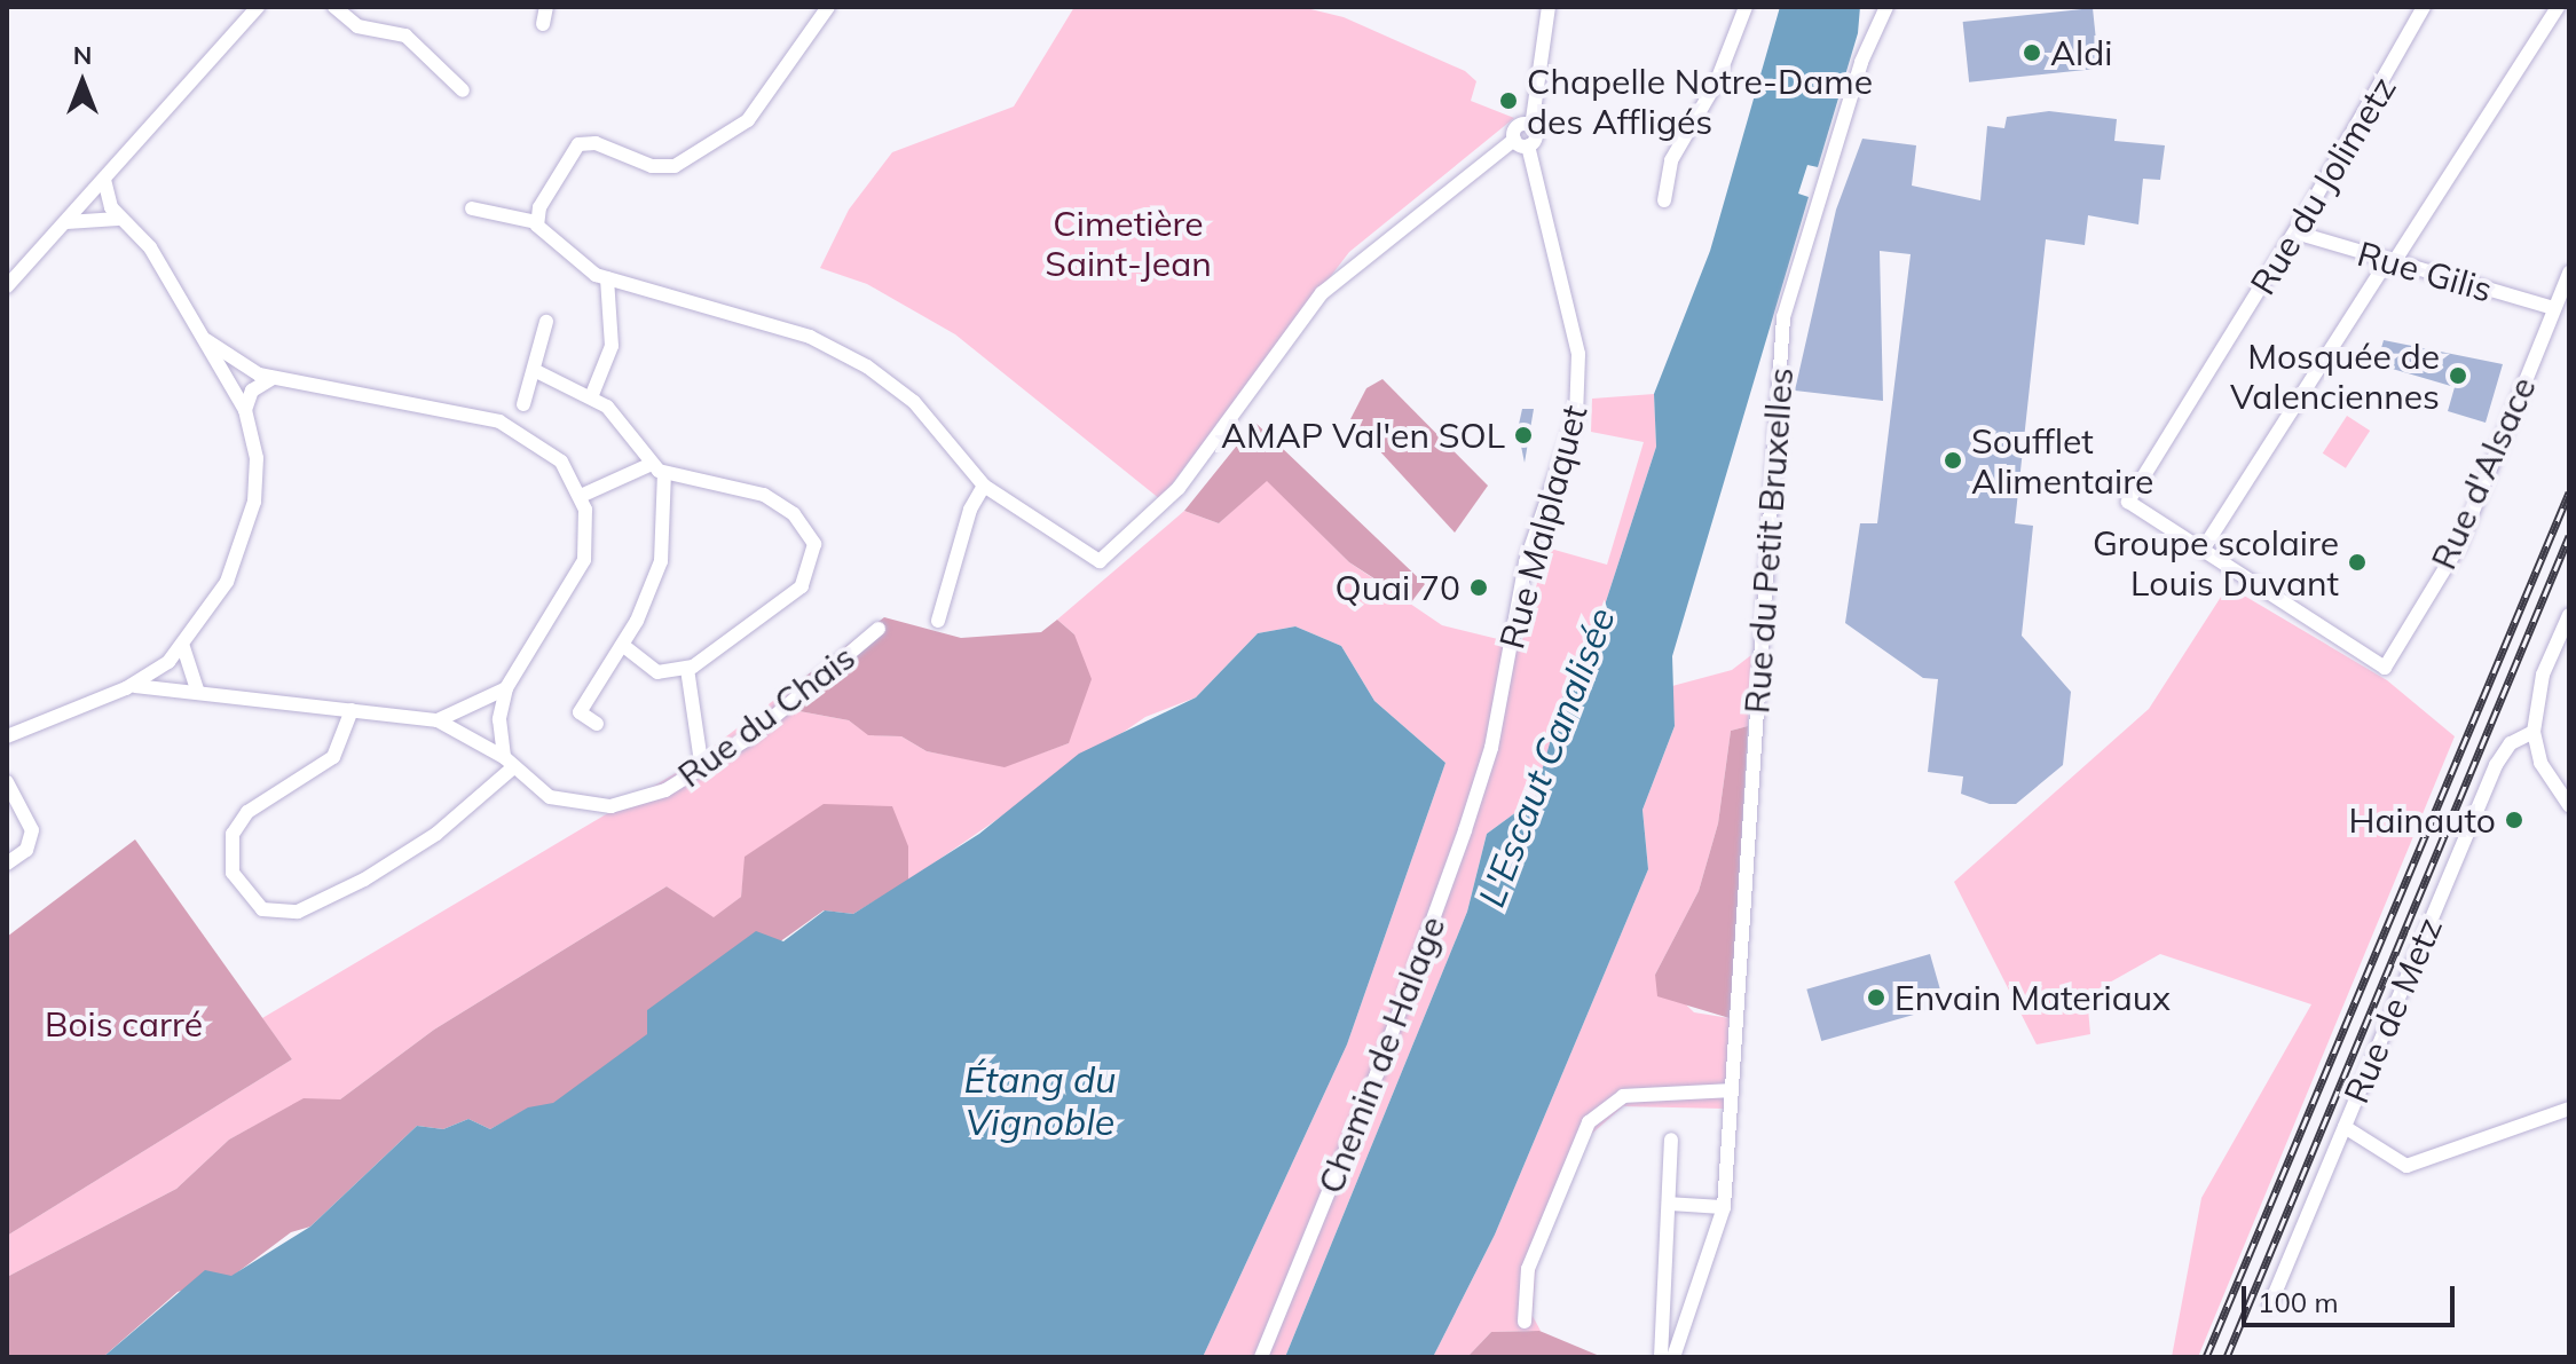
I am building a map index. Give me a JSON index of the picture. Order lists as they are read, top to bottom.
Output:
{
  "streets": {
    "street": [
      "Rue du Jolimetz",
      "Rue Gilis",
      "Rue d'Alsace",
      "Rue Malplaquet",
      "Rue du Petit Bruxelles",
      "Rue du Chais",
      "Rue de Metz",
      "Chemin de Halage"
    ]
  },
  "crossings": [
    ["Rue du Jolimetz", "Rue Gilis"],
    ["Rue du Jolimetz", "Rue d'Alsace"],
    ["Rue Gilis", "Rue d'Alsace"],
    ["Rue Malplaquet", "Chemin de Halage"]
  ],
  "water": ["L'Escaut Canalisée", "Étang du Vignoble"],
  "parks": ["Cimetière Saint-Jean", "Bois carré"],
  "places": [
    "Aldi",
    "Chapelle Notre-Dame des Affligés",
    "Mosquée de Valenciennes",
    "AMAP Val'en SOL",
    "Soufflet Alimentaire",
    "Groupe scolaire Louis Duvant",
    "Quai 70",
    "Hainauto",
    "Envain Materiaux"
  ],
  "scale_bar": "100 m",
  "north": "top"
}
